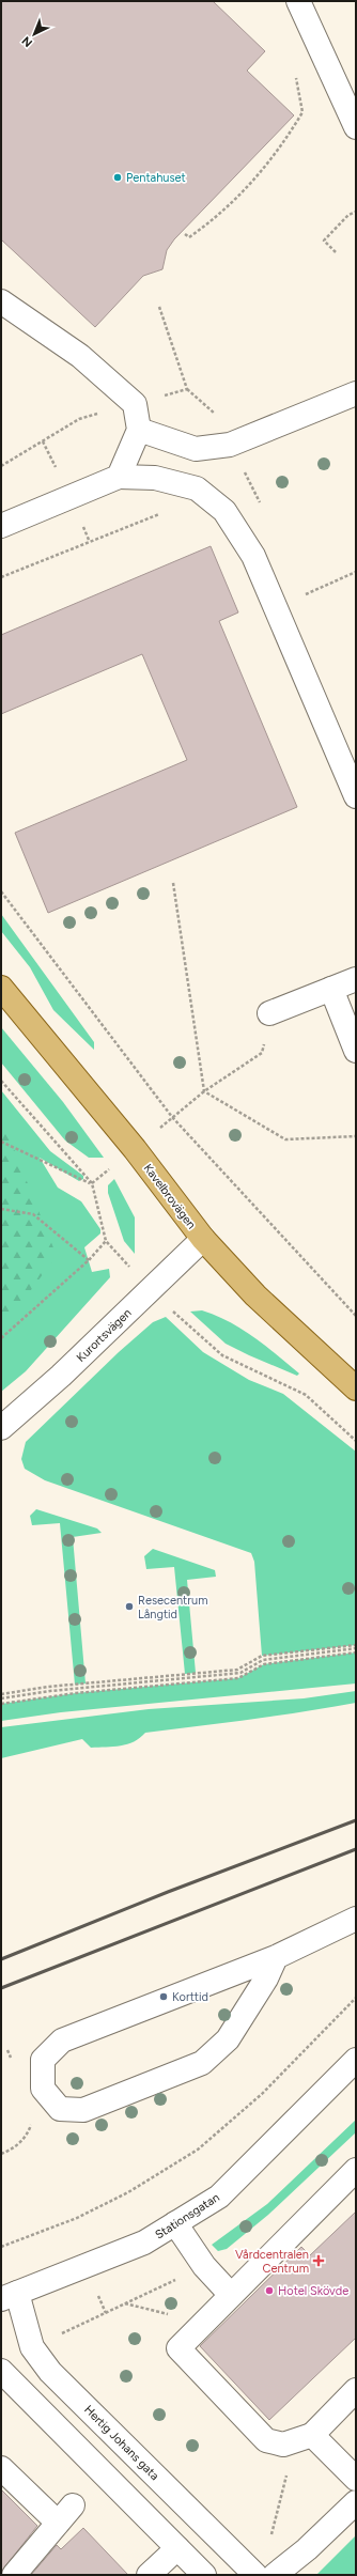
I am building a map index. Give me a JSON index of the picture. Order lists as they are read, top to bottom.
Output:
{
  "streets": {
    "main road": ["Kavelbrovägen"],
    "street": ["Kurortsvägen", "Stationsgatan", "Hertig Johans gata"]
  },
  "crossings": [
    ["Kavelbrovägen", "Kurortsvägen"],
    ["Stationsgatan", "Hertig Johans gata"]
  ],
  "places": {
    "other": [
      "Pentahuset",
      "Resecentrum Långtid",
      "Korttid",
      "Hotel Skövde"
    ],
    "health": ["Vårdcentralen Centrum"]
  },
  "north": "bottom left"
}
